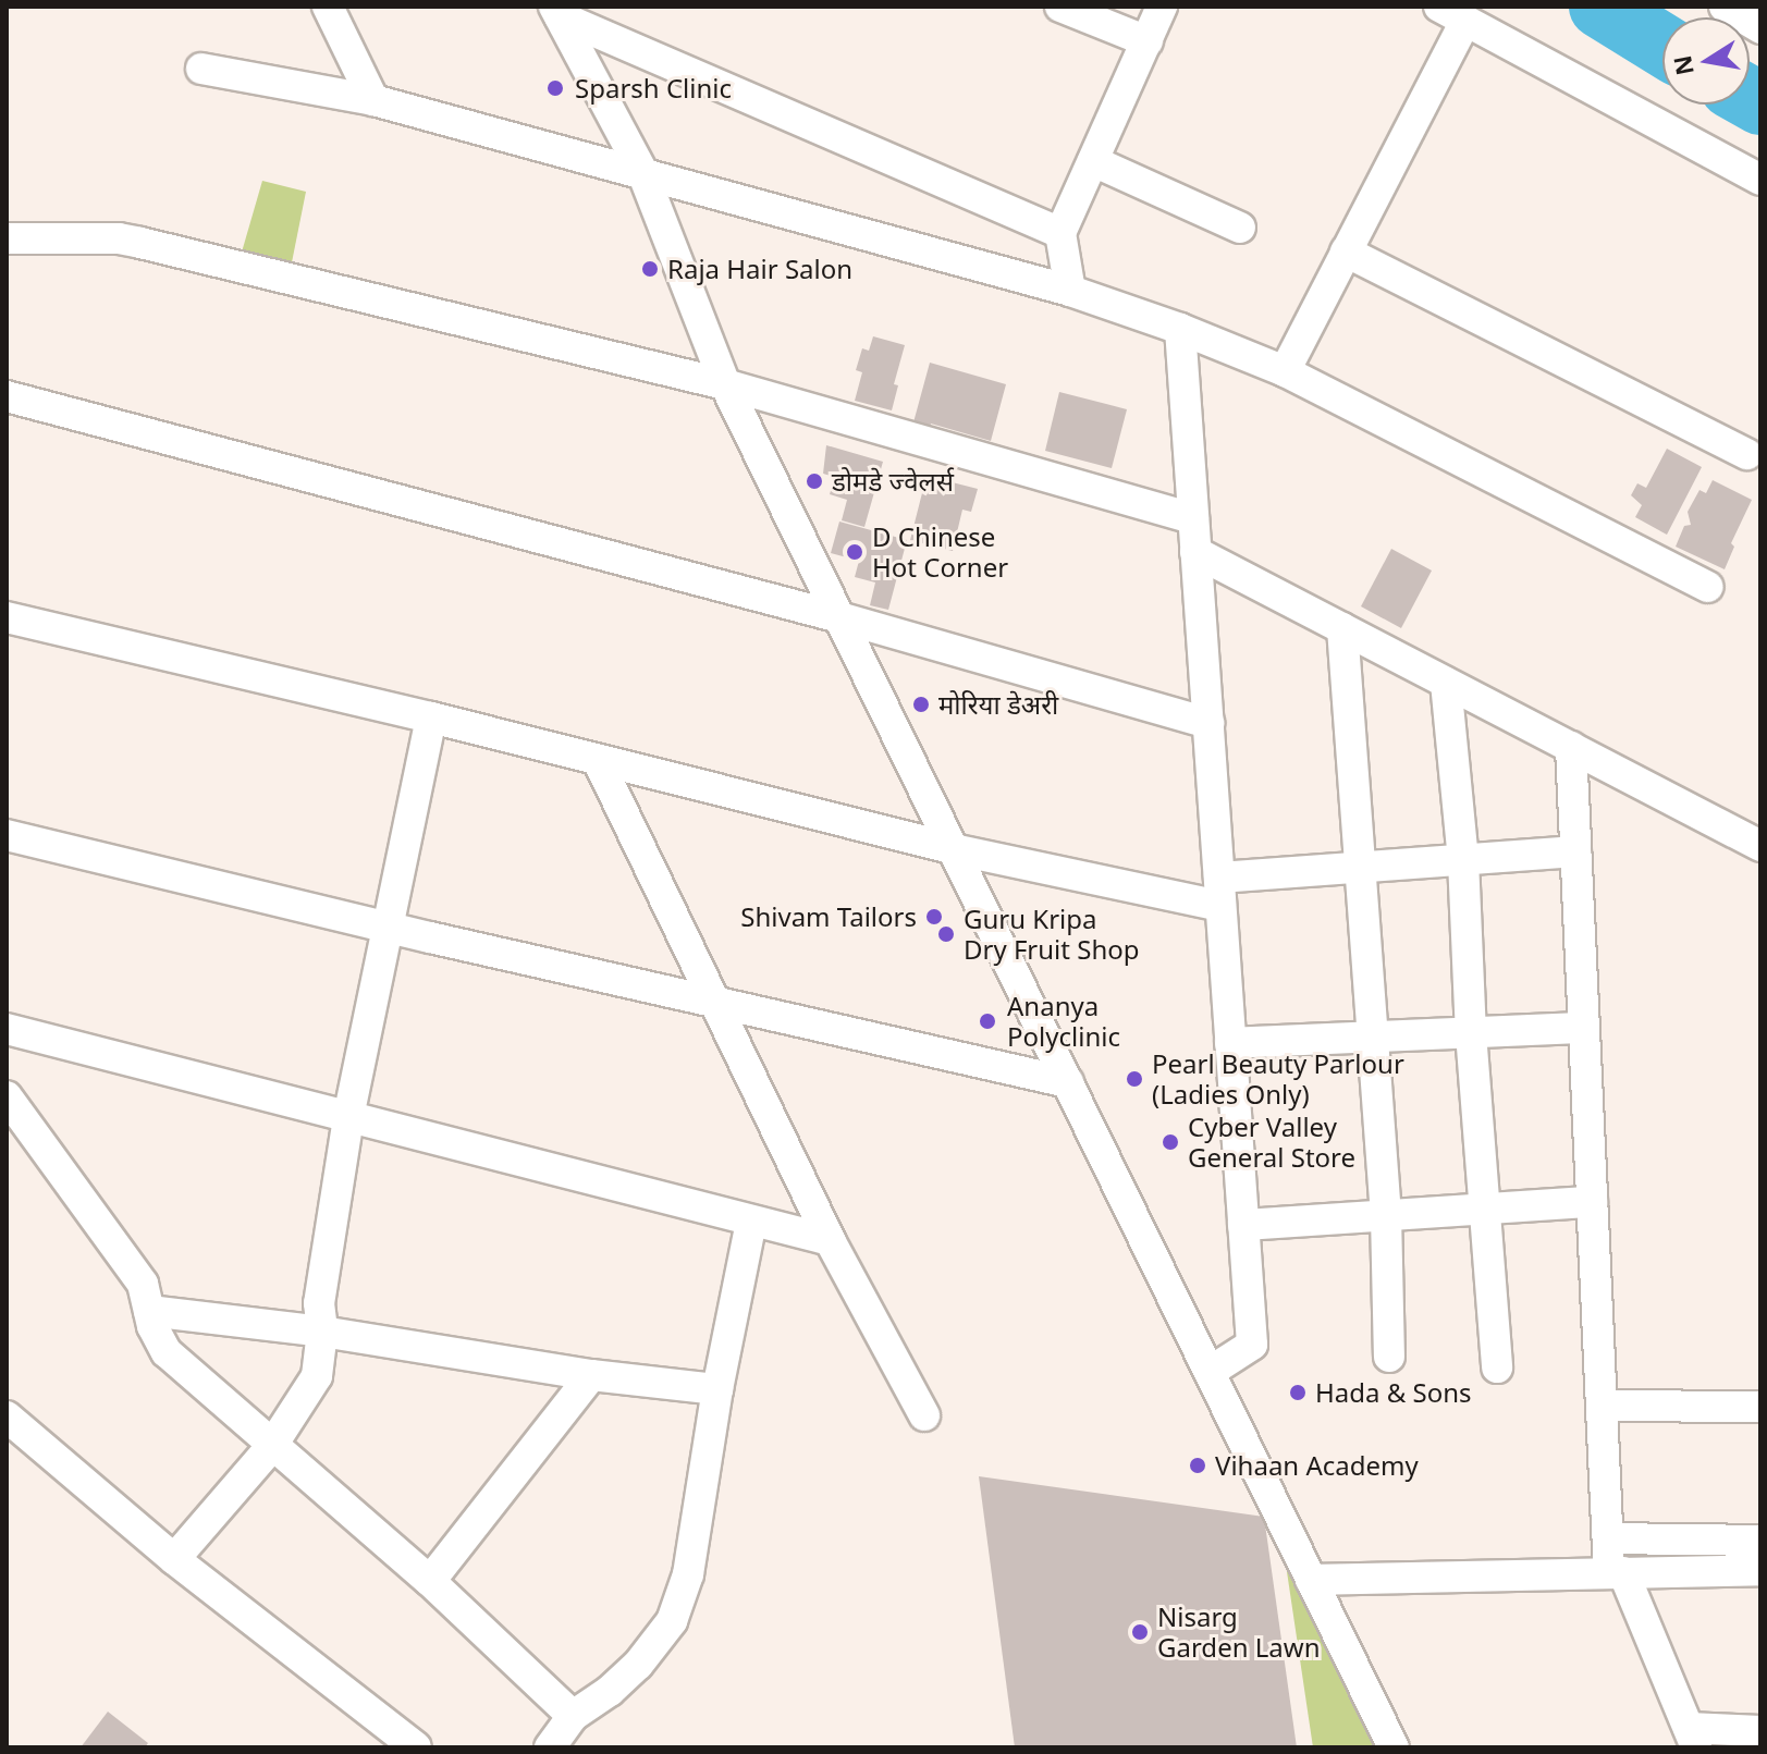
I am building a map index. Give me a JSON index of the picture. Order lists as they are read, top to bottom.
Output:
{
  "places": [
    "Sparsh Clinic",
    "Raja Hair Salon",
    "डोमडे ज्वेलर्स",
    "D Chinese Hot Corner",
    "मोरिया डेअरी",
    "Shivam Tailors",
    "Guru Kripa Dry Fruit Shop",
    "Ananya Polyclinic",
    "Pearl Beauty Parlour (Ladies Only)",
    "Cyber Valley General Store",
    "Hada & Sons",
    "Vihaan Academy",
    "Nisarg Garden Lawn"
  ],
  "north": "left"
}
